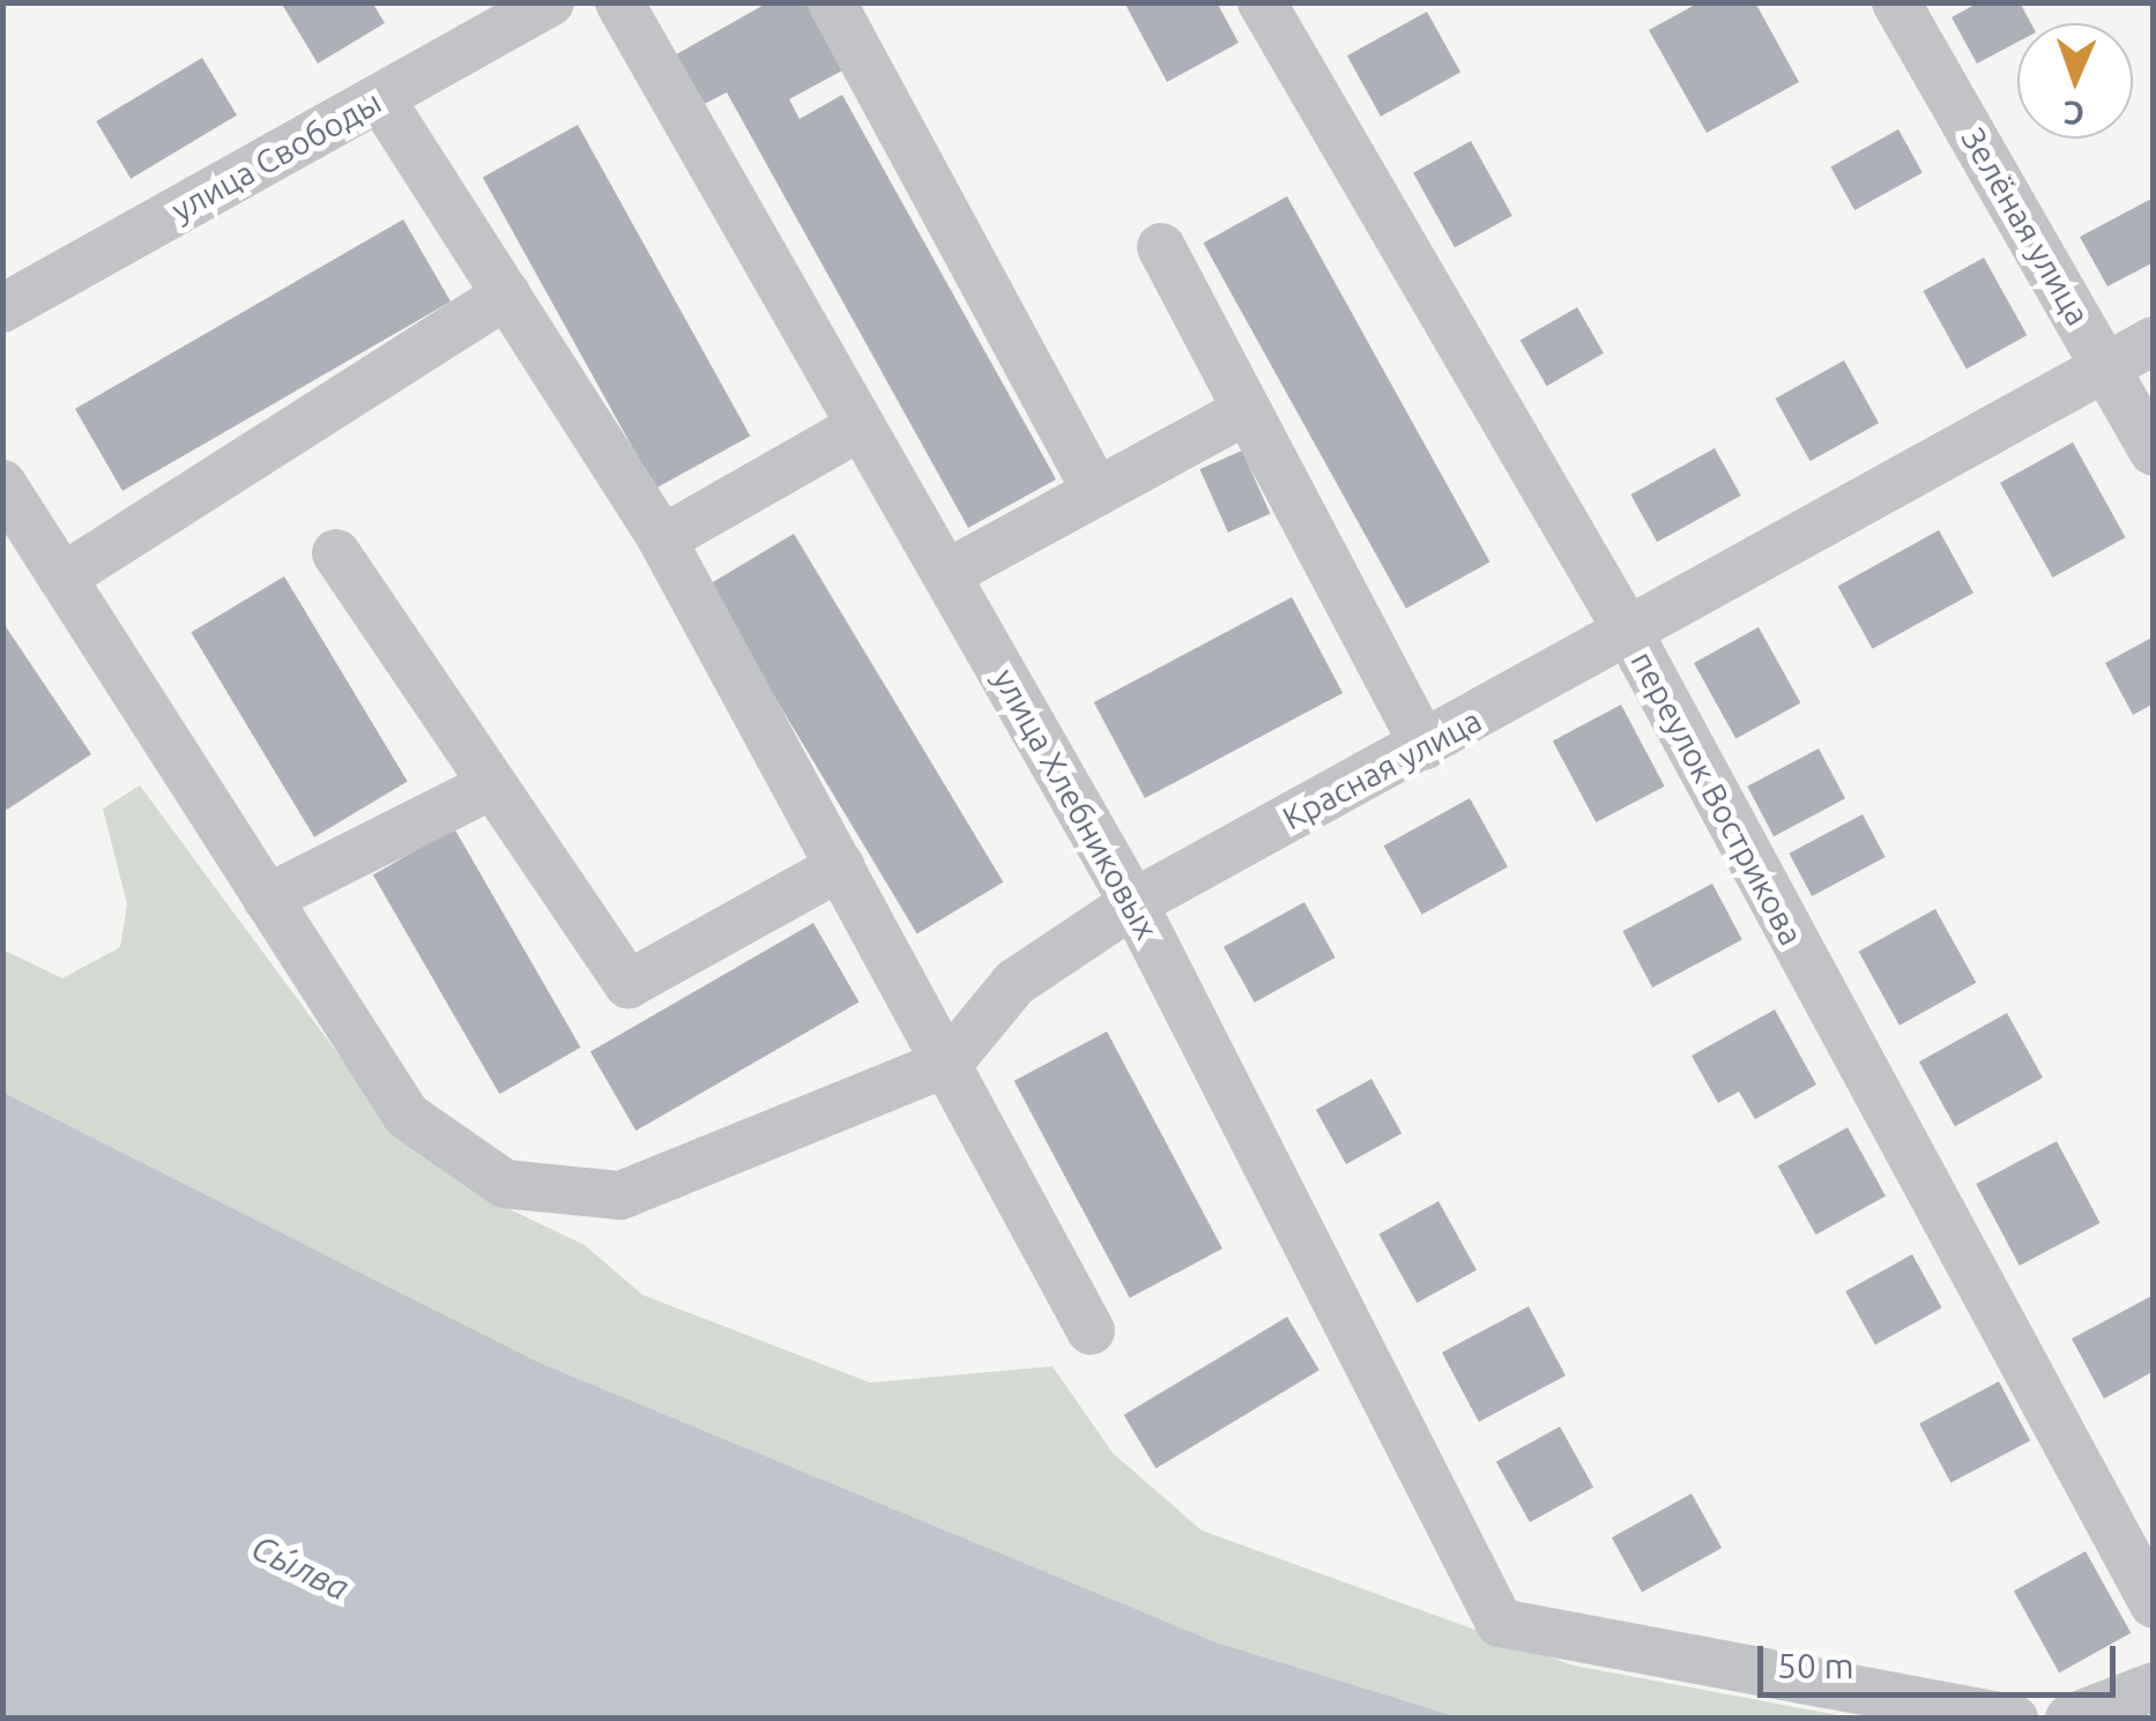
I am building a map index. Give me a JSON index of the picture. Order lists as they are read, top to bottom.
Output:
{
  "streets": {
    "street": [
      "улица Свободы",
      "Зелёная улица",
      "Красная улица",
      "переулок Вострикова",
      "улица Хлебниковых"
    ]
  },
  "crossings": [
    ["Зелёная улица", "Красная улица"],
    ["Красная улица", "переулок Вострикова"],
    ["Красная улица", "улица Хлебниковых"]
  ],
  "water": ["Сы́лва"],
  "scale_bar": "50 m",
  "north": "bottom"
}
